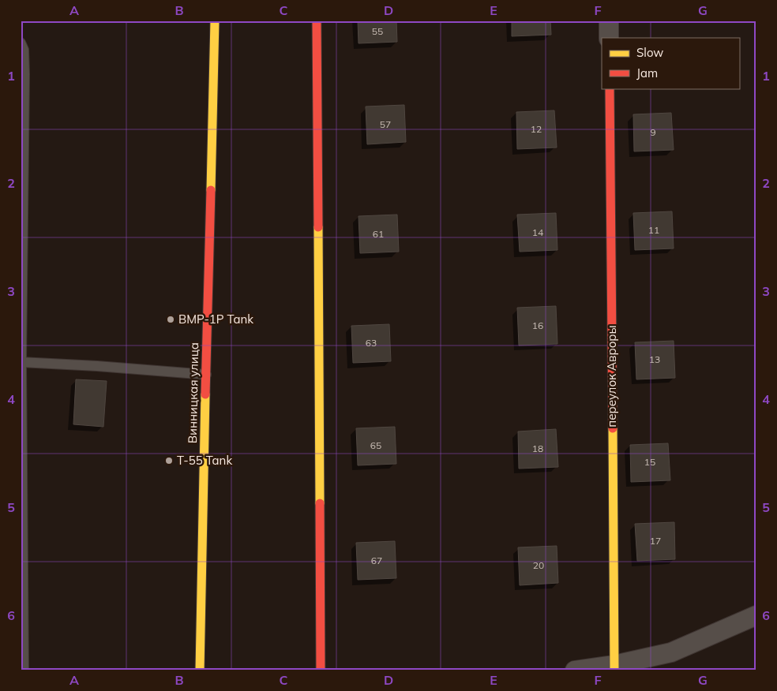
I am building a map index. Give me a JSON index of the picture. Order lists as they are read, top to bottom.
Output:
{
  "streets": {
    "street": ["переулок Авроры", "Винницкая улица"]
  },
  "places": ["BMP-1P Tank", "T-55 Tank"],
  "house_numbers": [
    "55",
    "57",
    "12",
    "9",
    "11",
    "14",
    "61",
    "16",
    "63",
    "13",
    "65",
    "18",
    "15",
    "17",
    "67",
    "20"
  ],
  "legend": ["Slow", "Jam"],
  "grid": {
    "columns": [
      "A",
      "B",
      "C",
      "D",
      "E",
      "F",
      "G"
    ],
    "rows": [
      "1",
      "2",
      "3",
      "4",
      "5",
      "6"
    ]
  }
}
